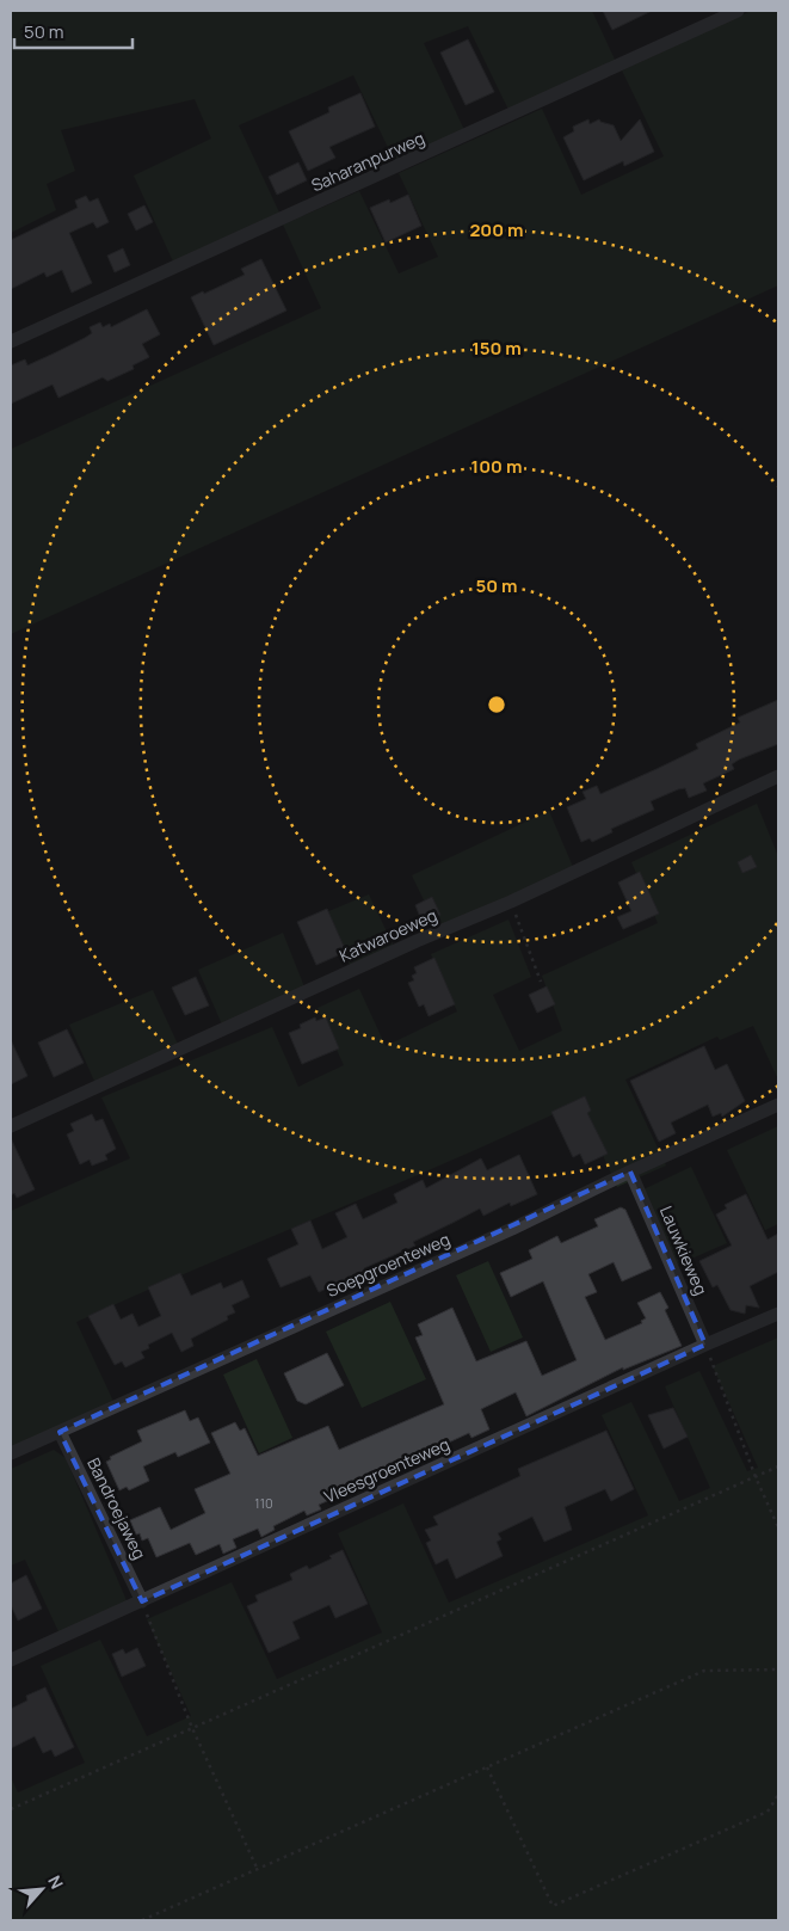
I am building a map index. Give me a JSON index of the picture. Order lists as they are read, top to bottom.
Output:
{
  "streets": {
    "street": [
      "Saharanpurweg",
      "Katwaroeweg",
      "Lauwkieweg",
      "Soepgroenteweg",
      "Vleesgroenteweg",
      "Bandroejaweg"
    ]
  },
  "crossings": [
    ["Lauwkieweg", "Soepgroenteweg"],
    ["Lauwkieweg", "Vleesgroenteweg"],
    ["Soepgroenteweg", "Bandroejaweg"],
    ["Vleesgroenteweg", "Bandroejaweg"]
  ],
  "house_numbers": ["110"],
  "scale_bar": "50 m",
  "north": "top right",
  "rings": [
    "200 m",
    "150 m",
    "100 m",
    "50 m"
  ]
}
